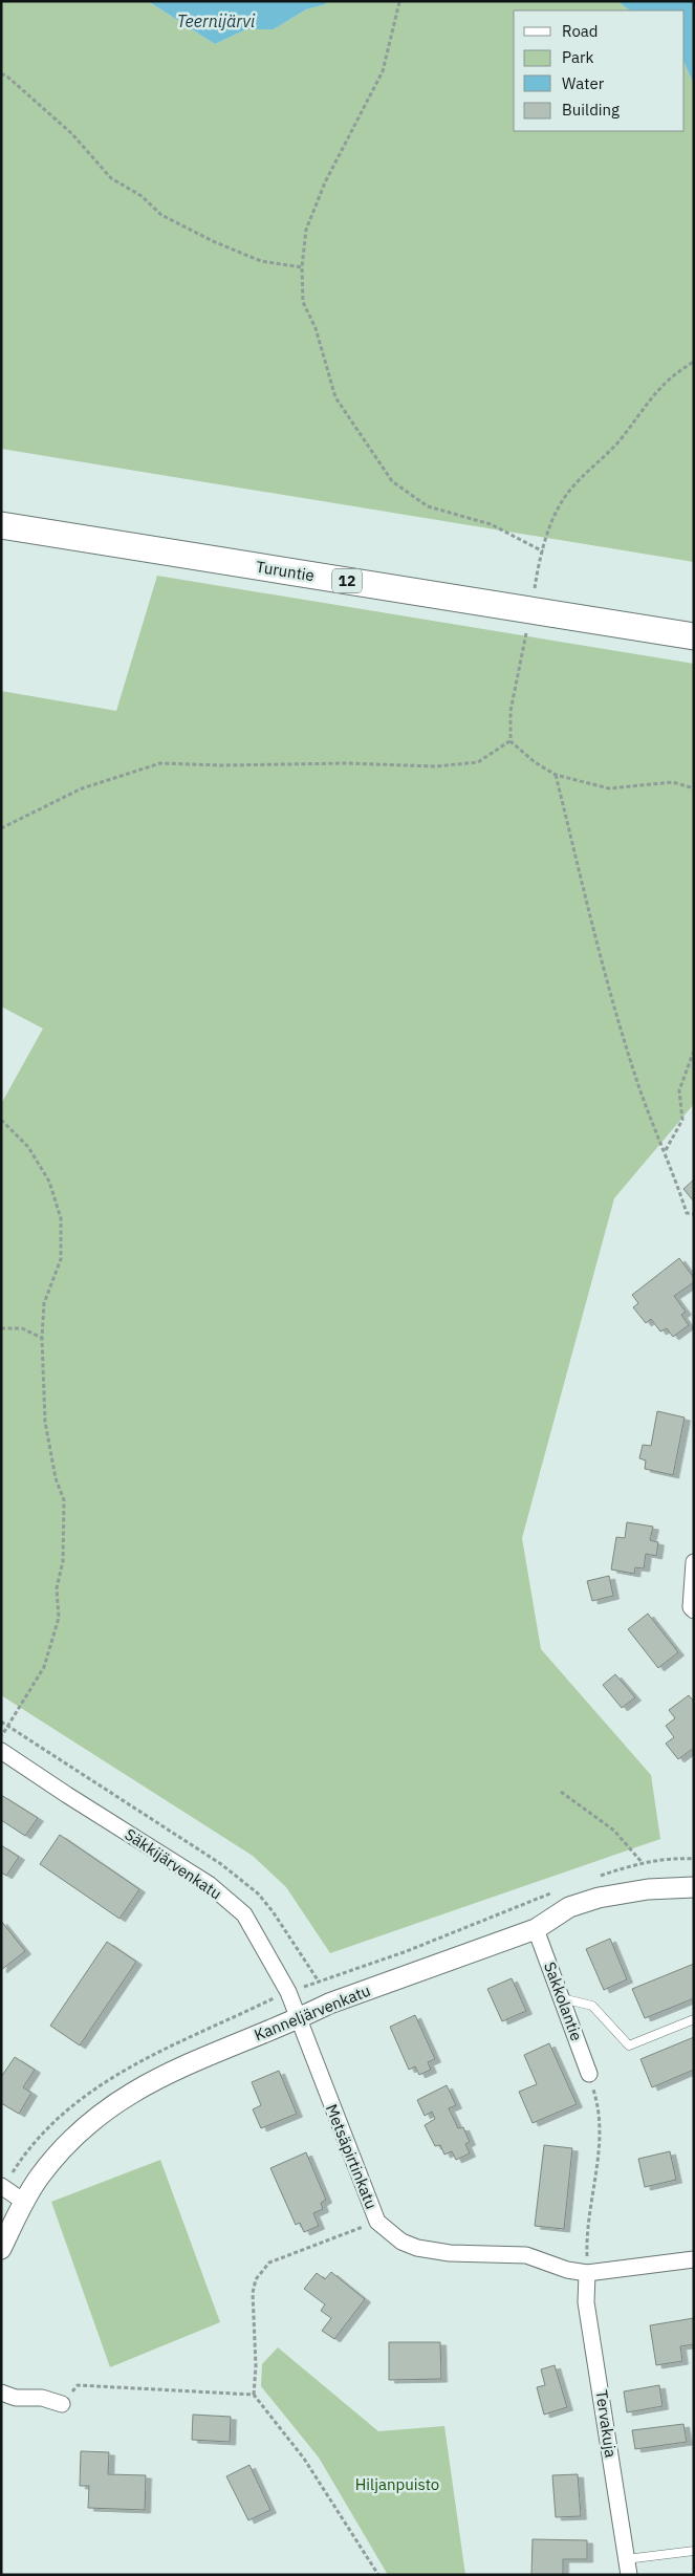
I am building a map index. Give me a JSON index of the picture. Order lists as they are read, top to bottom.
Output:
{
  "streets": {
    "highway": ["Turuntie", "12"],
    "street": [
      "Säkkijärvenkatu",
      "Sakkolantie",
      "Kanneljärvenkatu",
      "Metsäpirtinkatu",
      "Tervakuja"
    ]
  },
  "crossings": [
    ["Säkkijärvenkatu", "Kanneljärvenkatu"],
    ["Säkkijärvenkatu", "Metsäpirtinkatu"],
    ["Sakkolantie", "Kanneljärvenkatu"],
    ["Kanneljärvenkatu", "Metsäpirtinkatu"],
    ["Metsäpirtinkatu", "Tervakuja"]
  ],
  "water": ["Teernijärvi"],
  "parks": ["Hiljanpuisto"],
  "legend": [
    "Road",
    "Park",
    "Water",
    "Building"
  ]
}
